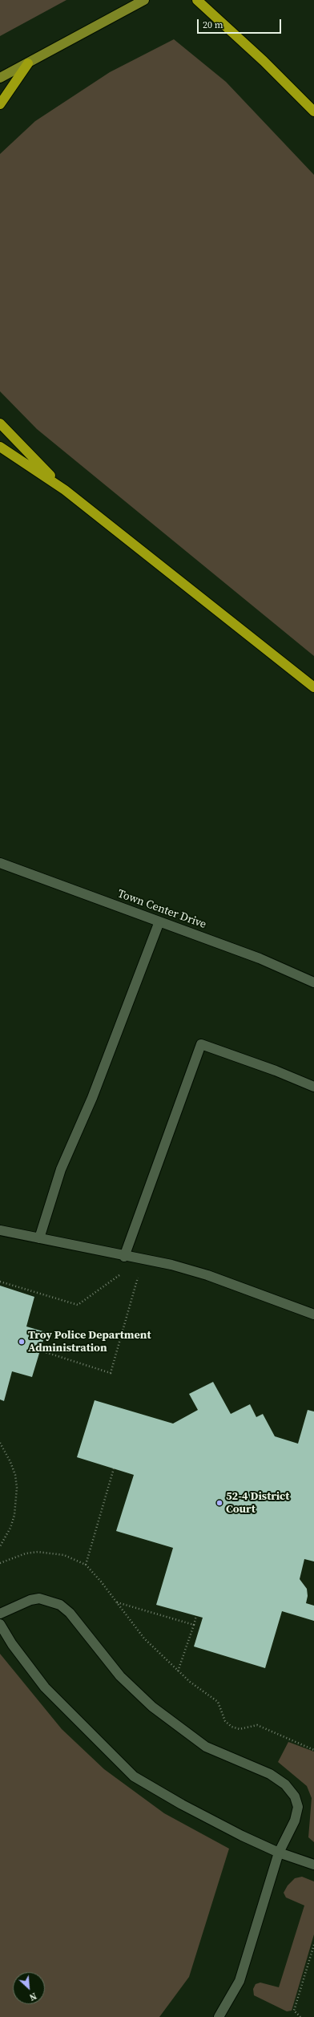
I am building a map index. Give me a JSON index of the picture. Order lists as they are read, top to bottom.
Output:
{
  "streets": {
    "street": ["Town Center Drive"]
  },
  "places": ["Troy Police Department Administration", "52-4 District Court"],
  "scale_bar": "20 m",
  "north": "bottom right"
}
